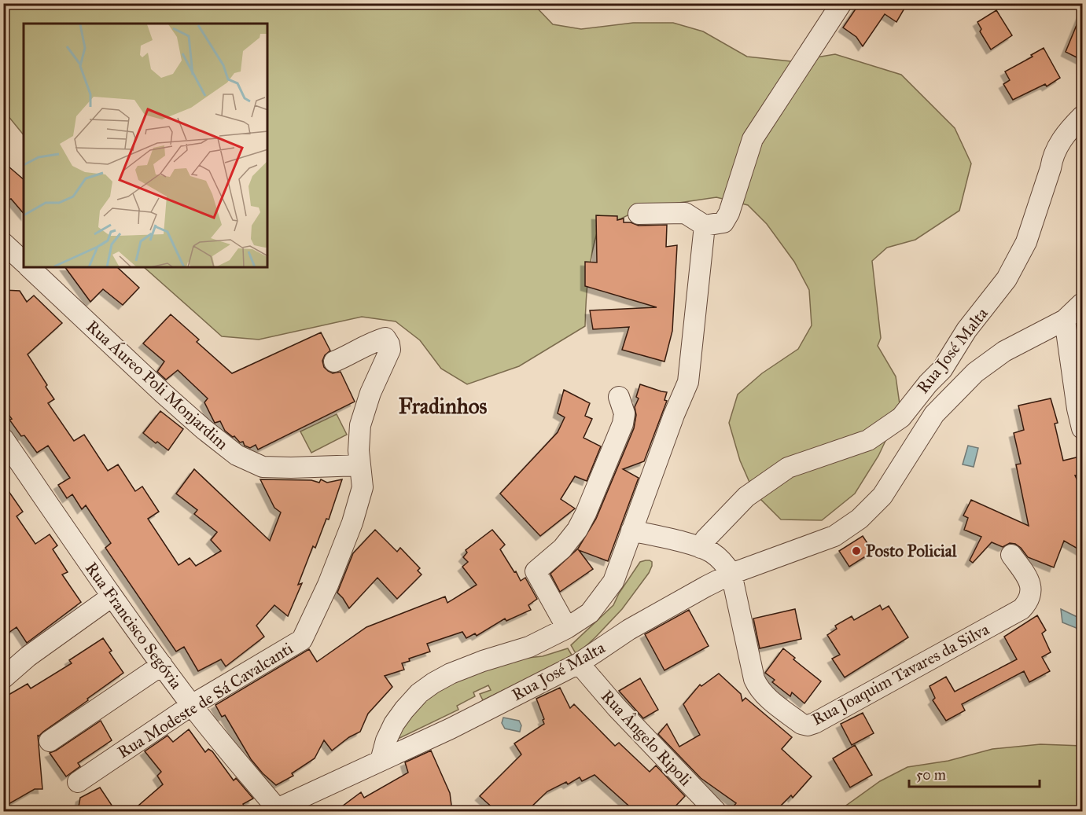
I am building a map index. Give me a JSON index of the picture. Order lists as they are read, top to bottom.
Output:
{
  "streets": {
    "street": [
      "Rua José Malta",
      "Rua Áureo Poli Monjardim",
      "Rua Francisco Segóvia",
      "Rua Joaquim Tavares da Silva",
      "Rua Modeste de Sá Cavalcanti",
      "Rua Ângelo Ripoli"
    ]
  },
  "crossings": [
    ["Rua José Malta", "Rua Francisco Segóvia"],
    ["Rua José Malta", "Rua Joaquim Tavares da Silva"],
    ["Rua José Malta", "Rua Ângelo Ripoli"],
    ["Rua Áureo Poli Monjardim", "Rua Modeste de Sá Cavalcanti"],
    ["Rua Francisco Segóvia", "Rua Modeste de Sá Cavalcanti"]
  ],
  "districts": ["Fradinhos"],
  "places": ["Posto Policial"],
  "scale_bar": "50 m"
}
